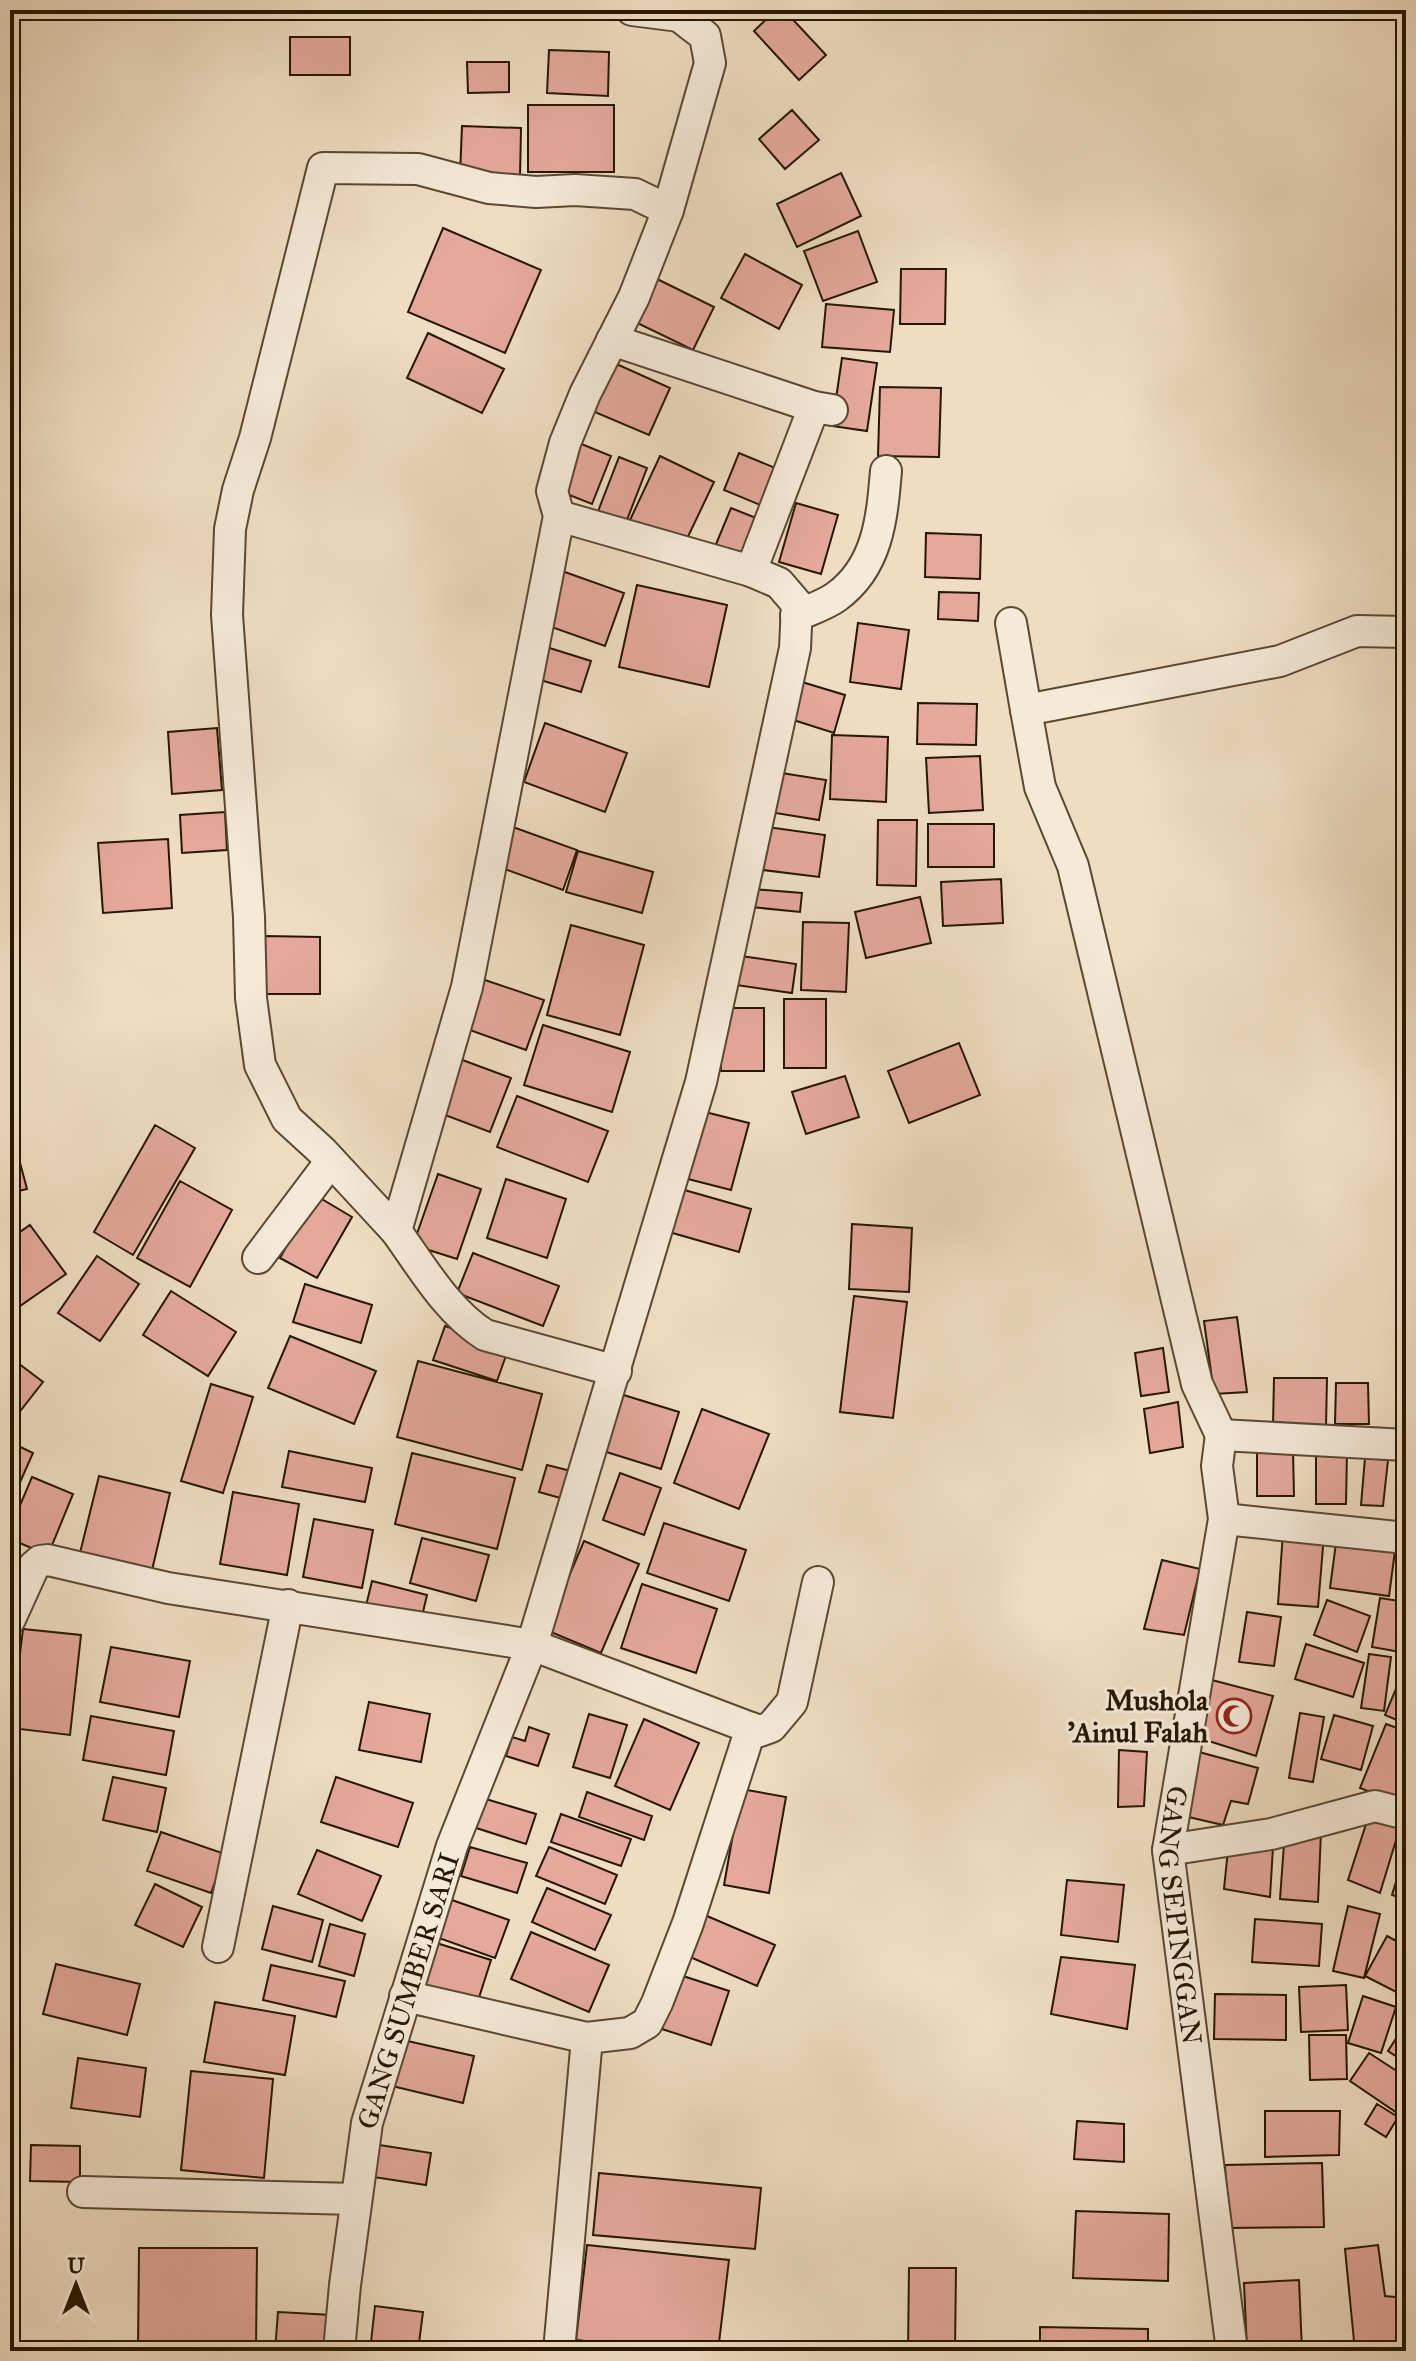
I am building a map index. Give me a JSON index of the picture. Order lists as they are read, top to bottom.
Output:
{
  "streets": {
    "street": ["GANG SEPINGGAN", "GANG SUMBER SARI"]
  },
  "places": {
    "mosque": ["Mushola 'Ainul Falah"]
  },
  "north": "top"
}
